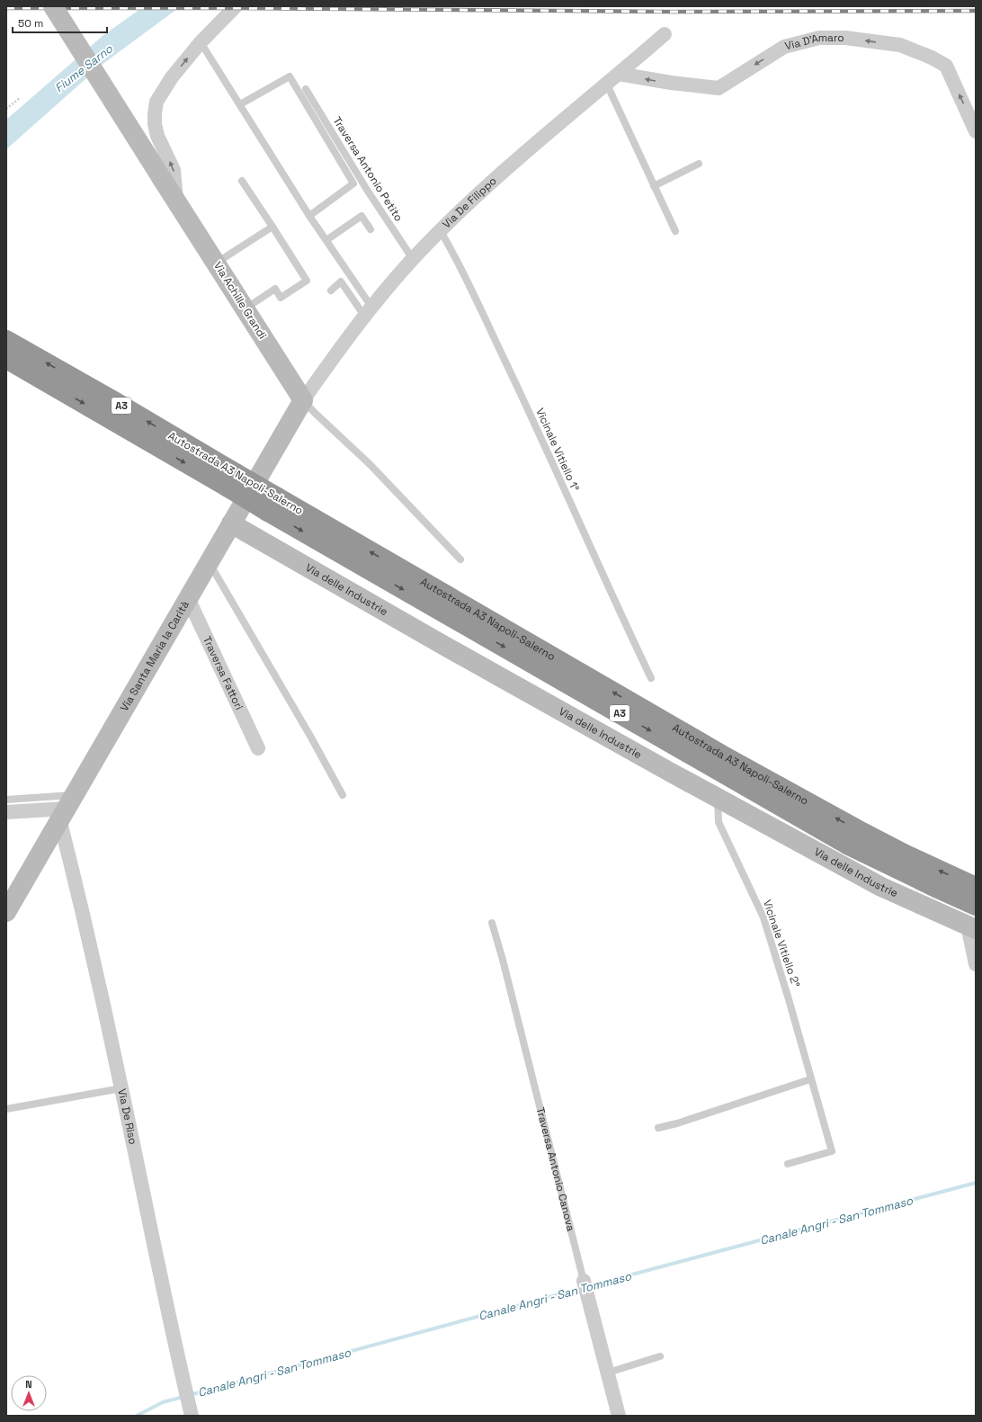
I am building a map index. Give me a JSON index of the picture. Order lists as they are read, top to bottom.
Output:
{
  "streets": {
    "highway": ["A3", "Autostrada A3 Napoli-Salerno"],
    "street": [
      "Via D'Amaro",
      "Via De Filippo",
      "Via Achille Grandi",
      "Via delle Industrie",
      "Via Santa Maria la Carità",
      "Traversa Fattori",
      "Via De Riso",
      "Traversa Antonio Canova"
    ],
    "lane": ["Traversa Antonio Petito", "Vicinale Vitiello 1°", "Vicinale Vitiello 2°"]
  },
  "crossings": [
    ["Via D'Amaro", "Via De Filippo"],
    ["Traversa Antonio Petito", "Via De Filippo"],
    ["Via De Filippo", "Via Achille Grandi"],
    ["Via De Filippo", "Vicinale Vitiello 1°"],
    ["Via De Filippo", "Via Santa Maria la Carità"],
    ["Via Achille Grandi", "Via Santa Maria la Carità"],
    ["Via delle Industrie", "Via Santa Maria la Carità"],
    ["Via delle Industrie", "Vicinale Vitiello 2°"],
    ["Via Santa Maria la Carità", "Traversa Fattori"],
    ["Via Santa Maria la Carità", "Via De Riso"]
  ],
  "one_way": ["Via D'Amaro"],
  "water": ["Fiume Sarno", "Canale Angri - San Tommaso"],
  "scale_bar": "50 m",
  "north": "top"
}
